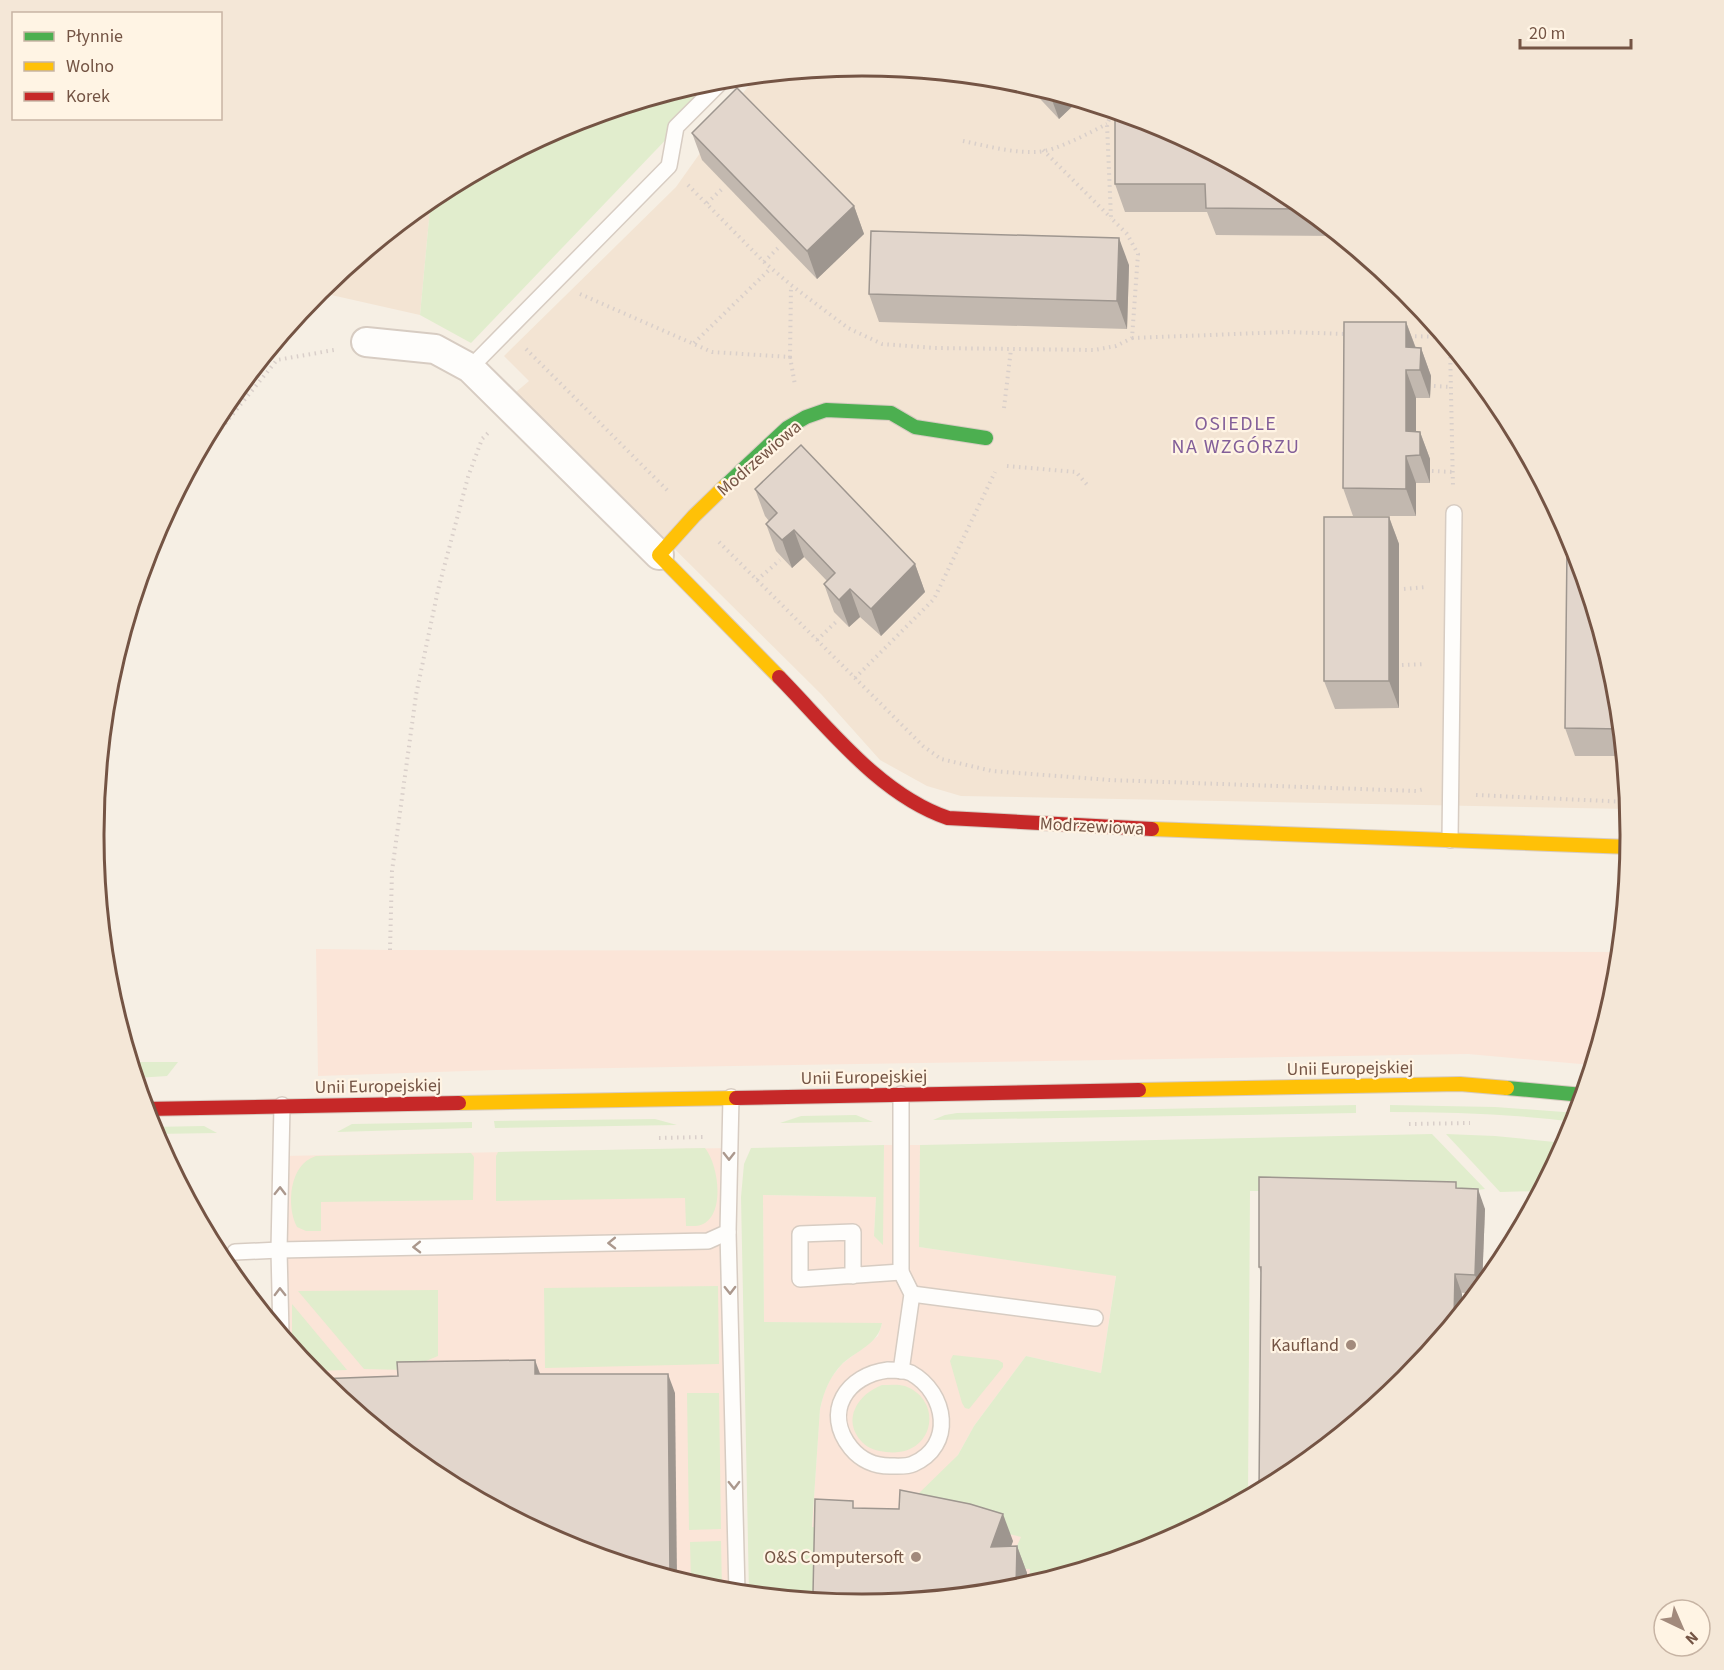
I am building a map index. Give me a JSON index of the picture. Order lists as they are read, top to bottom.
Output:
{
  "streets": {
    "street": ["Modrzewiowa", "Unii Europejskiej"]
  },
  "districts": ["OSIEDLE NA WZGÓRZU"],
  "places": ["Kaufland", "O&S Computersoft"],
  "legend": ["Płynnie", "Wolno", "Korek"],
  "scale_bar": "20 m",
  "north": "bottom right"
}
